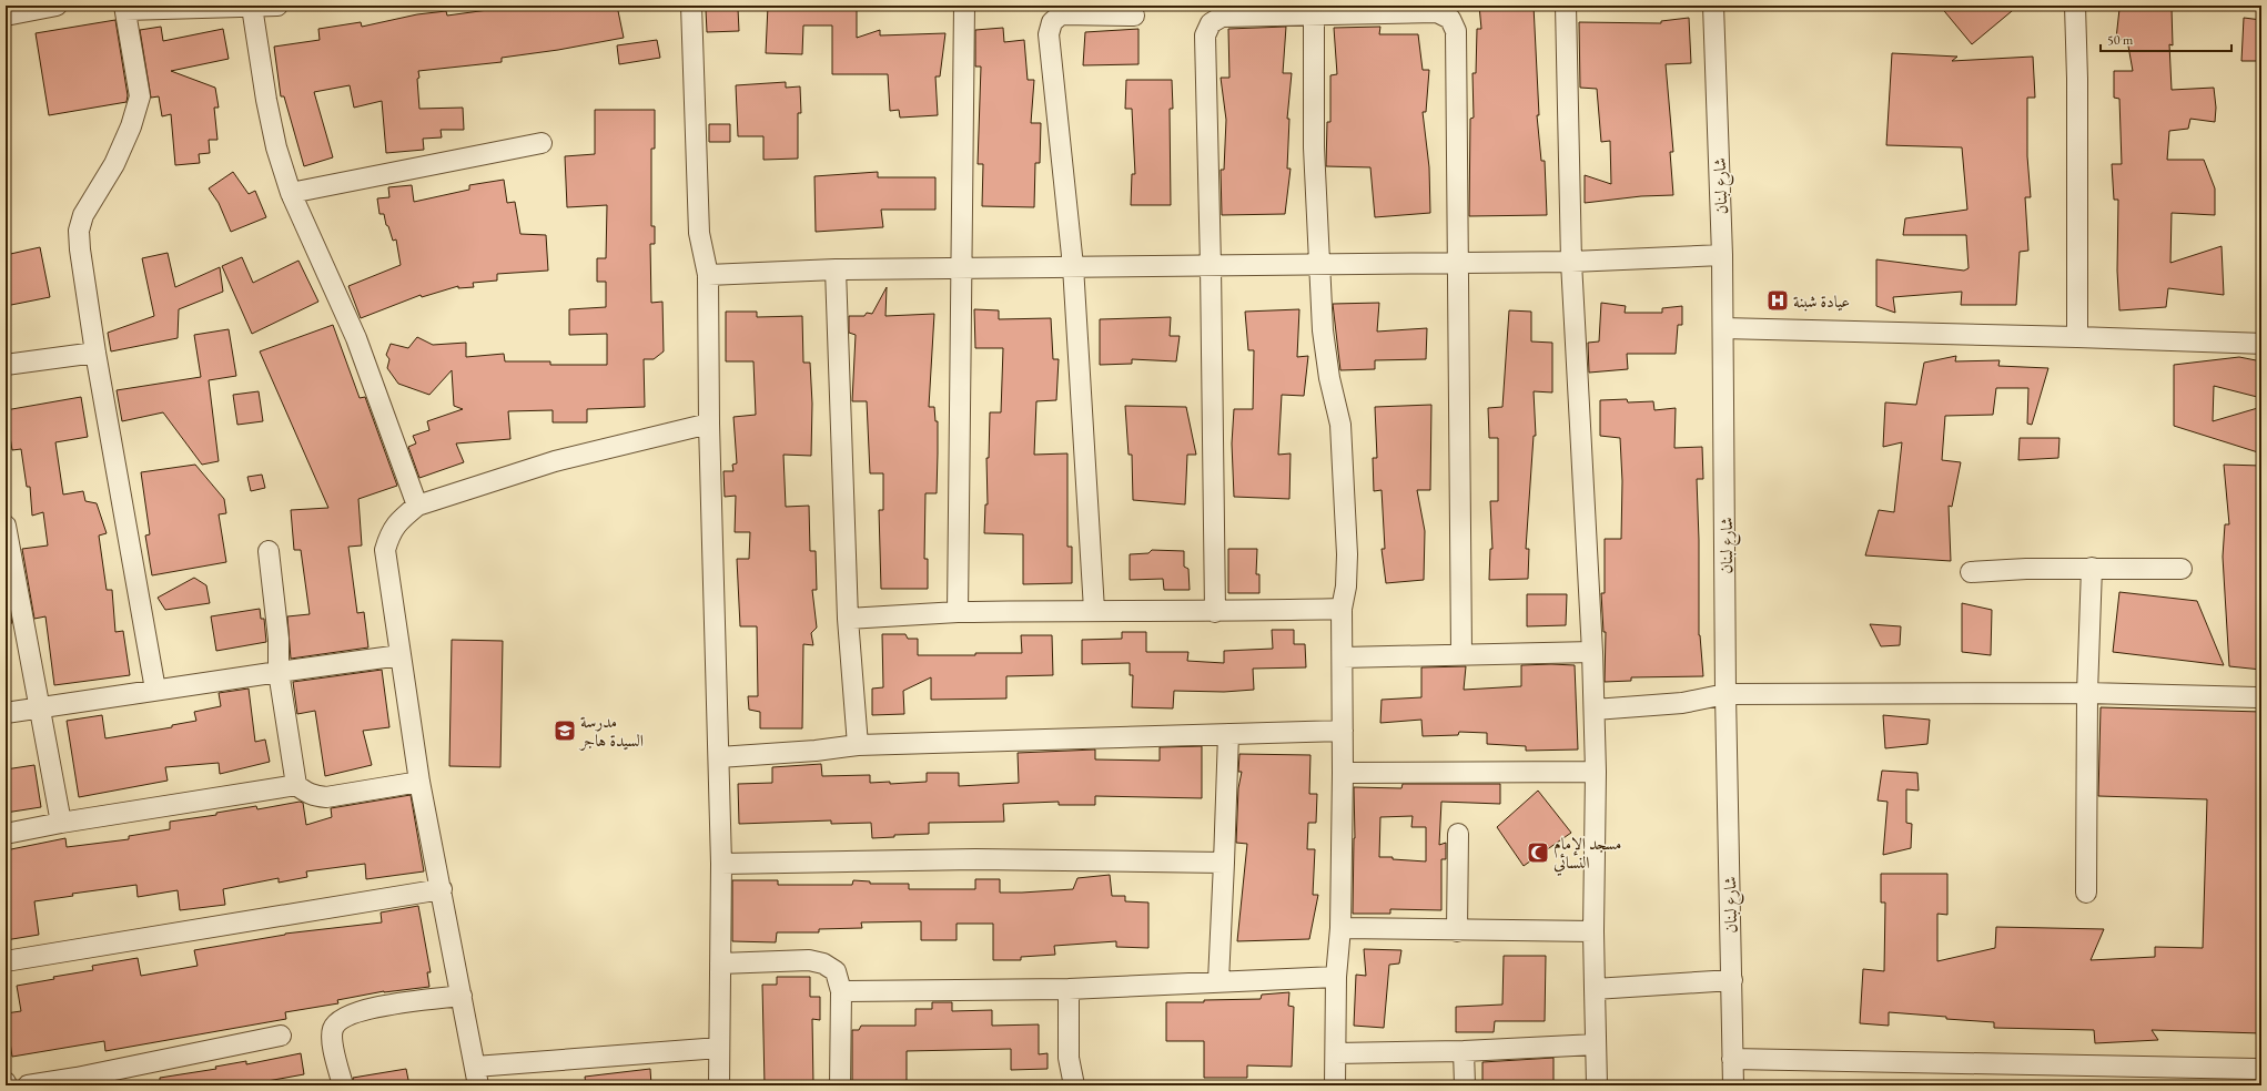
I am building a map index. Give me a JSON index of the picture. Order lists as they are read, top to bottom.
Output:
{
  "streets": {
    "street": ["شارع لبنان"]
  },
  "places": {
    "hospital": ["عيادة شبنة"],
    "school or university": ["مدرسة السيدة هاجر"],
    "mosque": ["مسجد الإمام النسائي"]
  },
  "scale_bar": "50 m"
}
